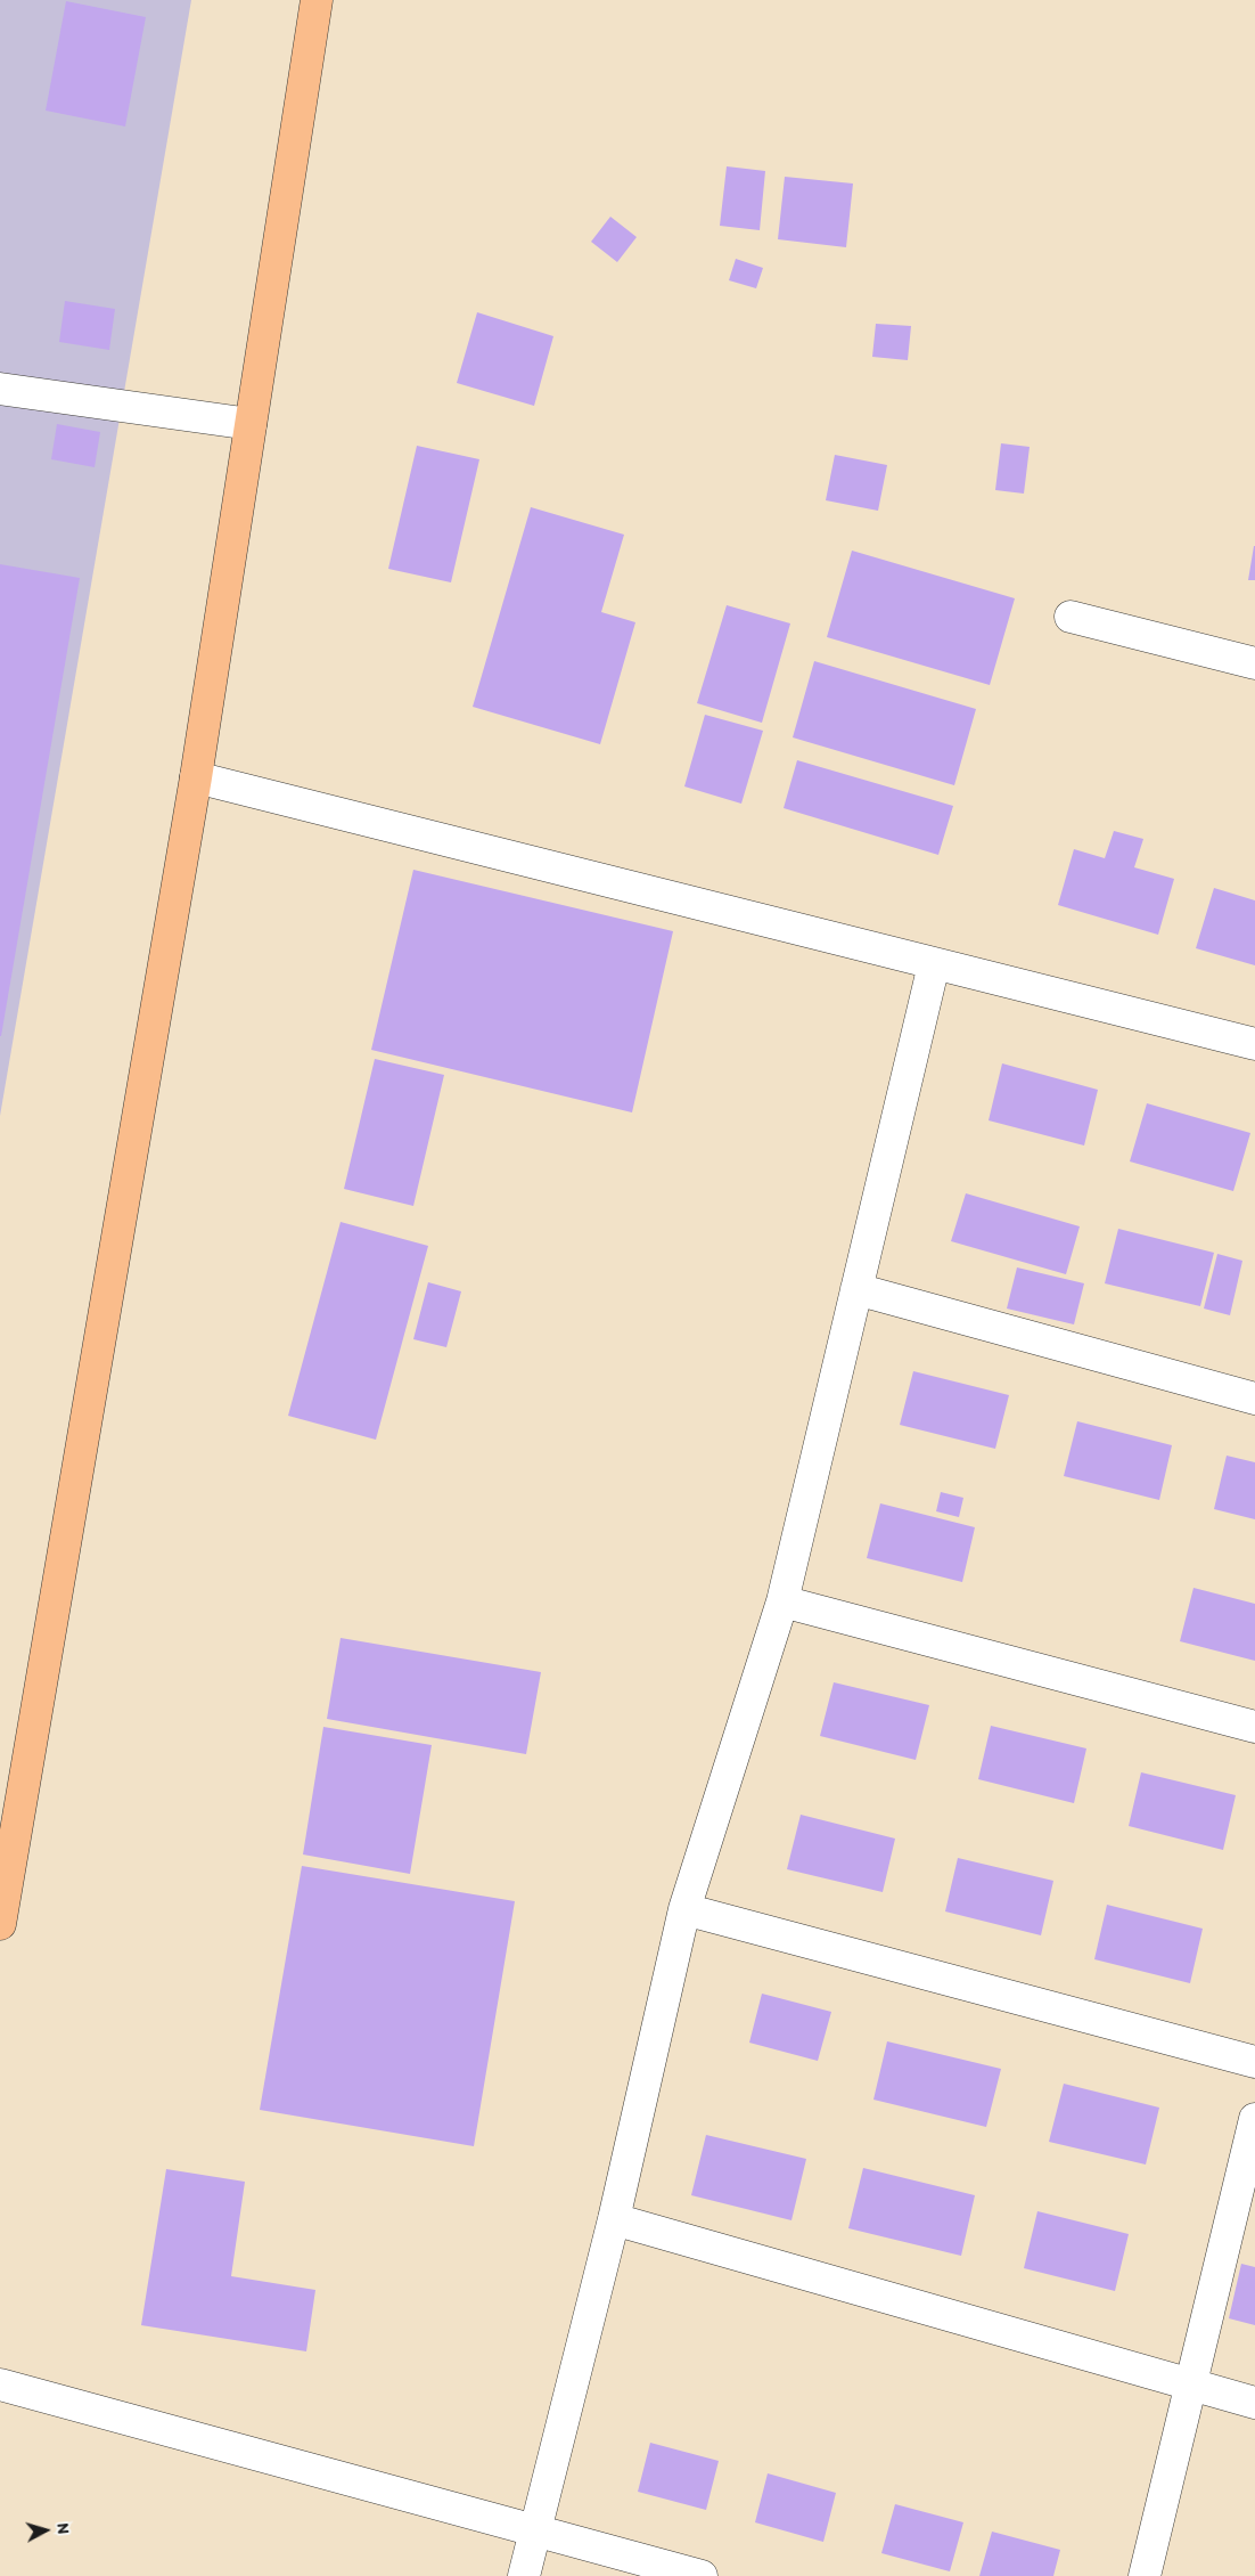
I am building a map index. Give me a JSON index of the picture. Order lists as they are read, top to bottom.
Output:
{
  "north": "right"
}
